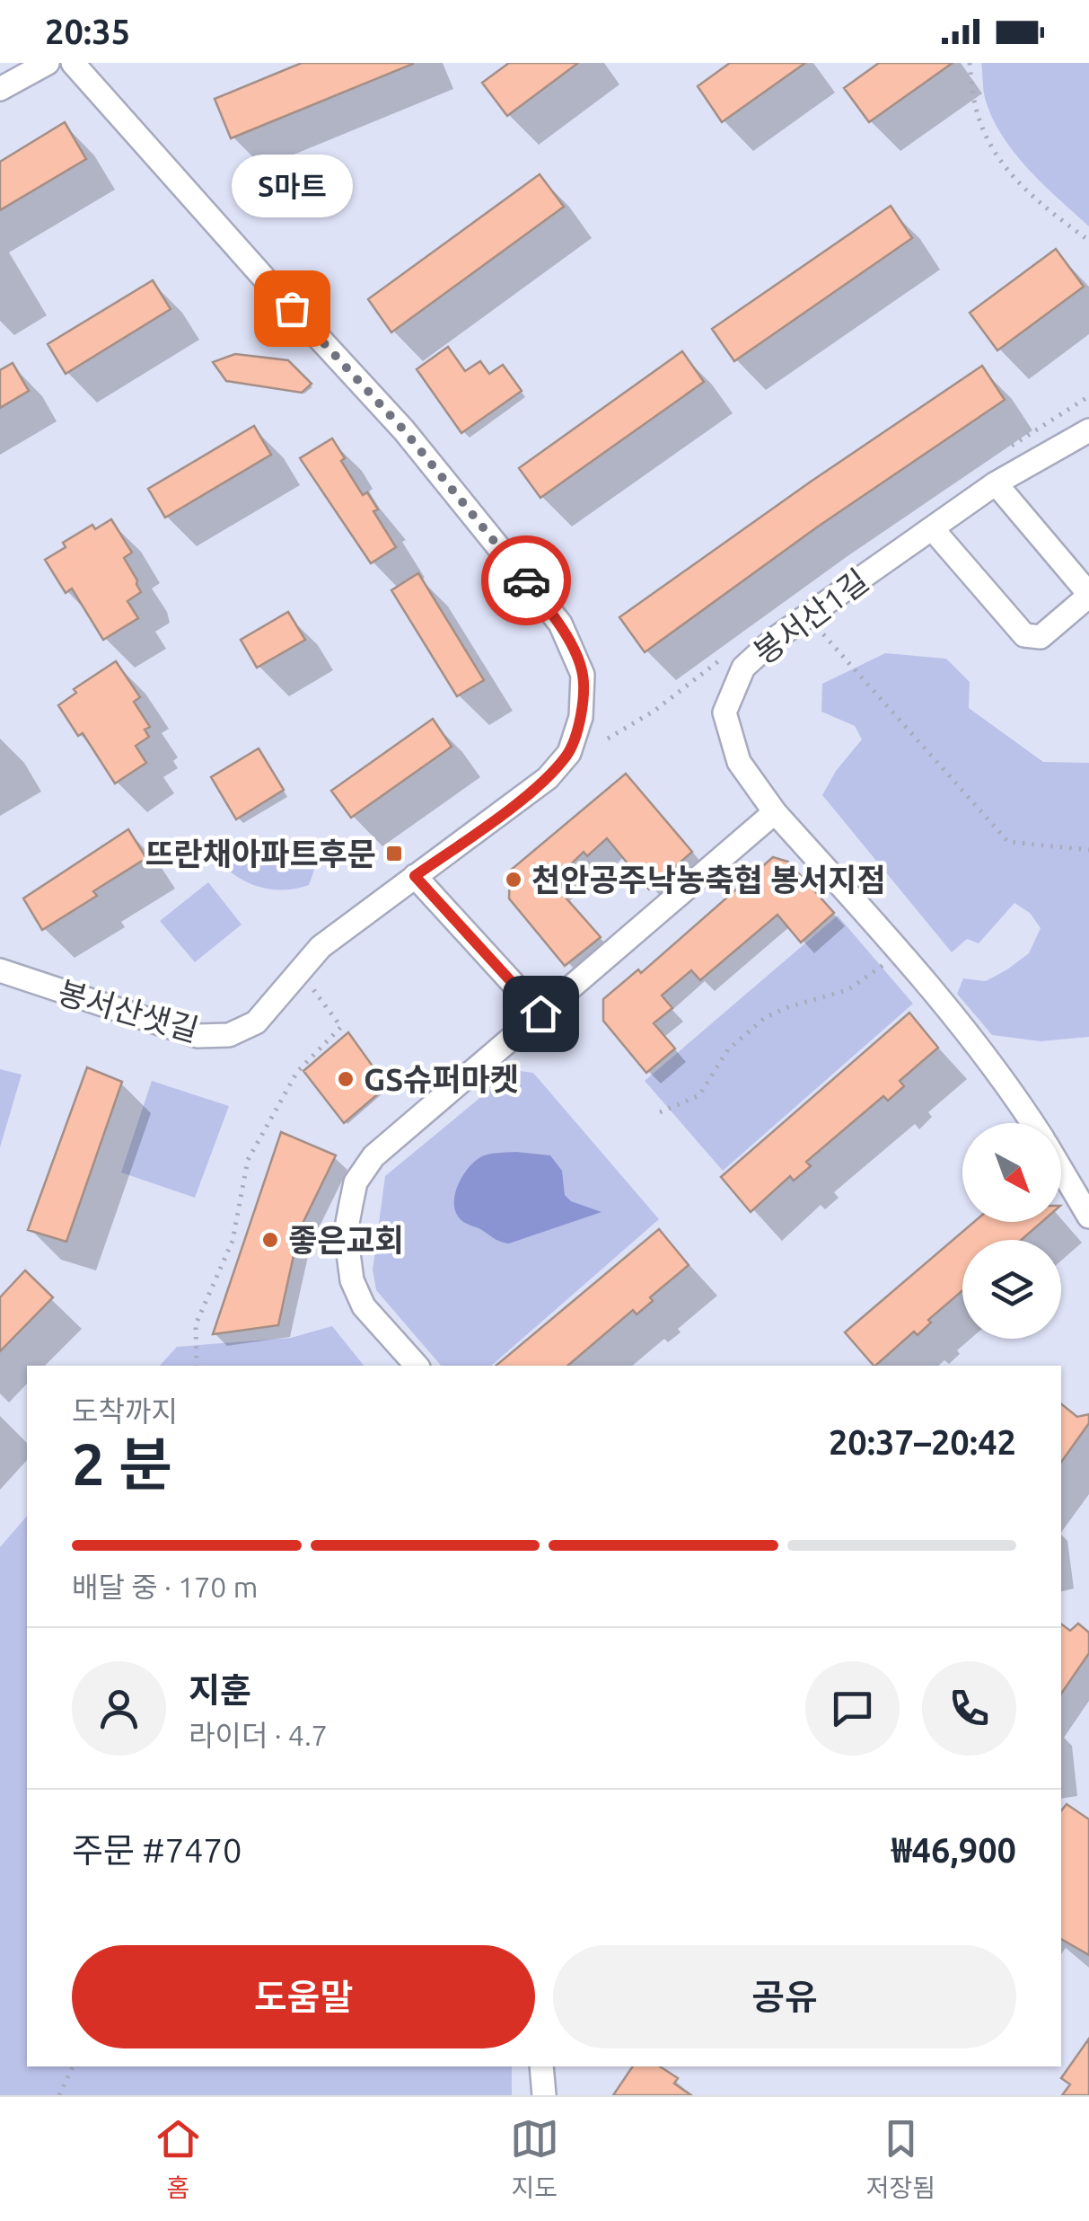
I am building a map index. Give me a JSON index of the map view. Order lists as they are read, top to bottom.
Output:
{
  "streets": {
    "street": ["봉서산1길", "봉서산샛길"]
  },
  "places": {
    "other": [
      "S마트",
      "천안공주낙농축협 봉서지점",
      "GS슈퍼마켓",
      "좋은교회"
    ],
    "transit": ["뜨란채아파트후문"]
  },
  "north": "bottom right",
  "page": {
    "status": "20:35",
    "bubble": "S마트",
    "heading": ["2 분", "도착까지", "20:37–20:42"],
    "panel": [
      "지훈",
      "라이더 · 4.7",
      "주문 #7470",
      "₩46,900"
    ],
    "bar": "배달 중 · 170 m",
    "buttons": ["도움말", "공유"],
    "tabs": ["홈", "지도", "저장됨"]
  }
}
